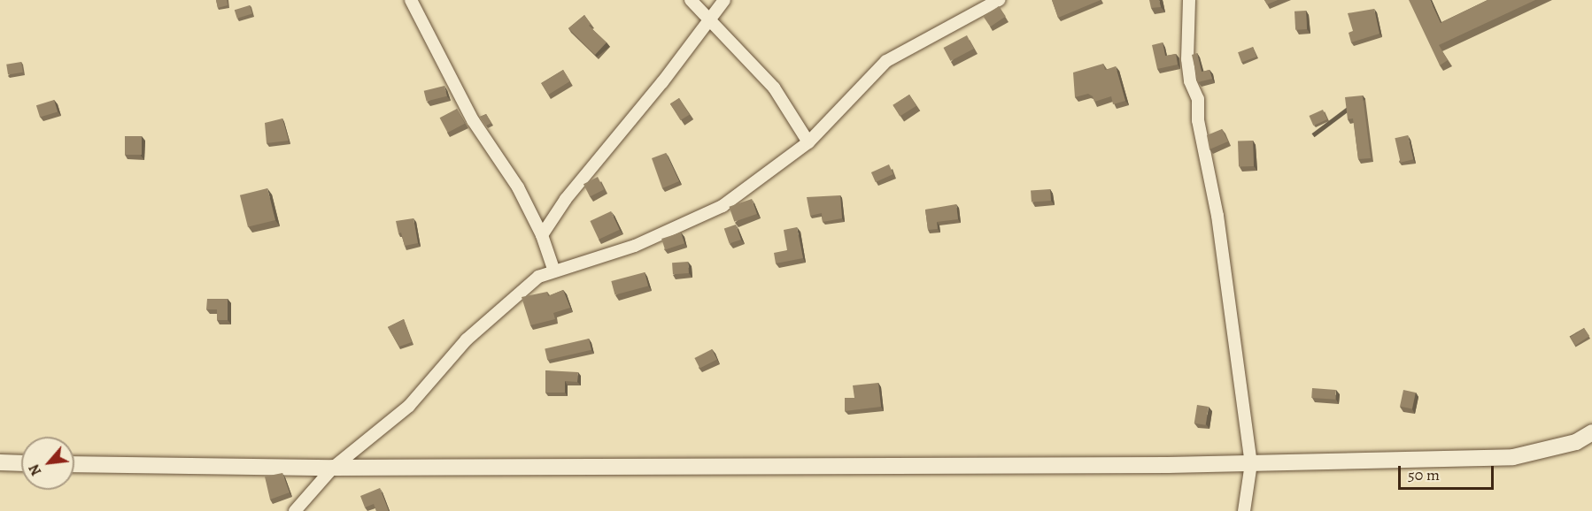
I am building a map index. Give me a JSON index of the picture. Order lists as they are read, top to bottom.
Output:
{
  "scale_bar": "50 m",
  "north": "bottom left"
}
